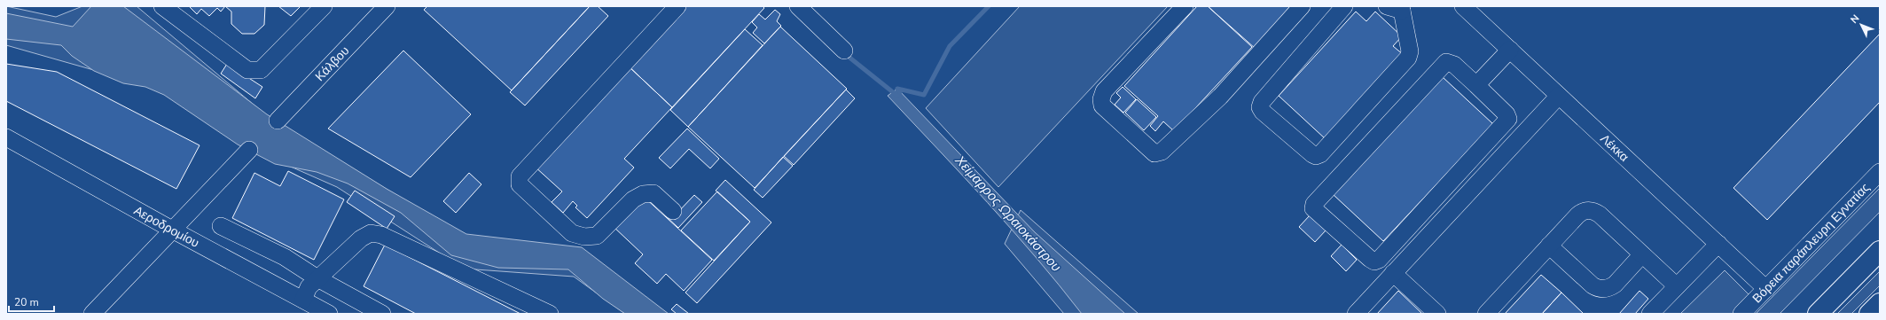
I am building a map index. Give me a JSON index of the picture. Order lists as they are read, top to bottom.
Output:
{
  "streets": {
    "street": [
      "Κάλβου",
      "Λέκκα",
      "Αεροδρομίου",
      "Βόρεια παράπλευρη Εγνατίας"
    ]
  },
  "crossings": [
    ["Λέκκα", "Βόρεια παράπλευρη Εγνατίας"]
  ],
  "water": ["Χείμαρρος Ωραιοκάστρου"],
  "scale_bar": "20 m",
  "north": "top left"
}
